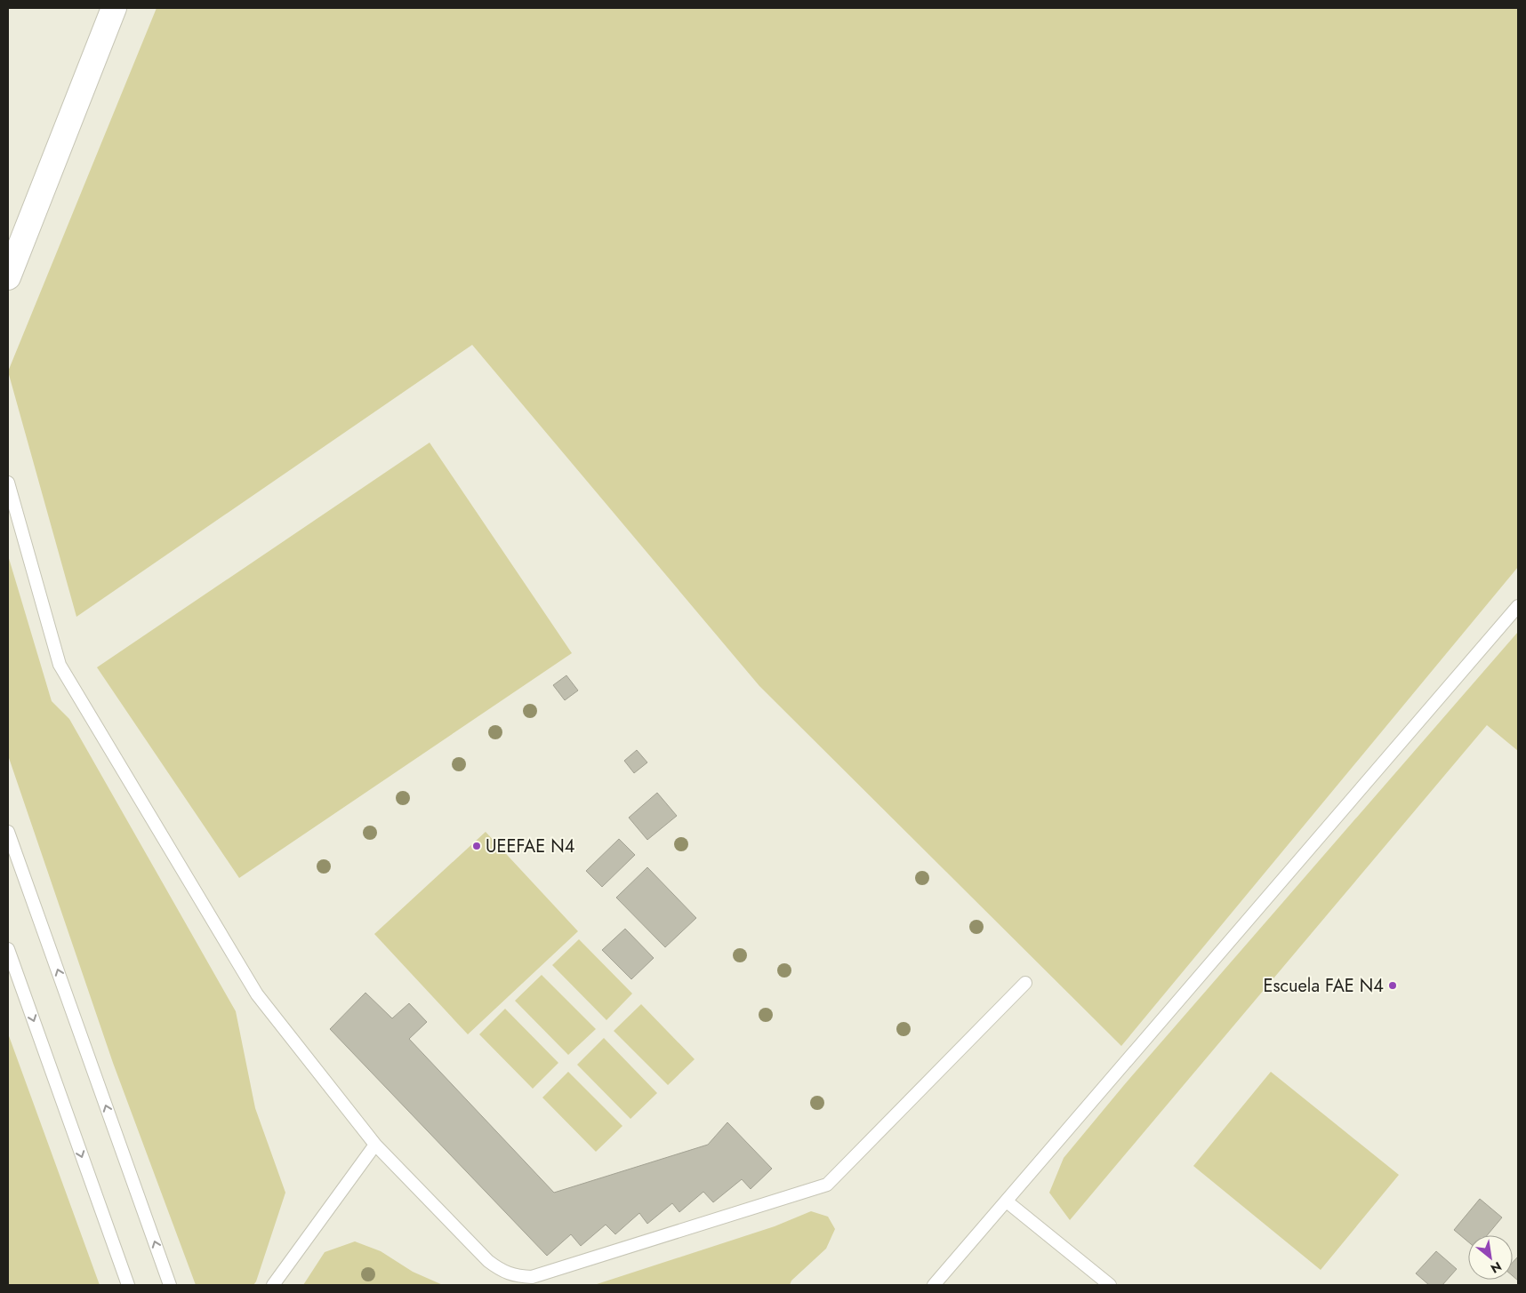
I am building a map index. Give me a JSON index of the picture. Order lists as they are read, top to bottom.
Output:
{
  "places": ["UEEFAE N4", "Escuela FAE N4"],
  "north": "bottom right"
}
